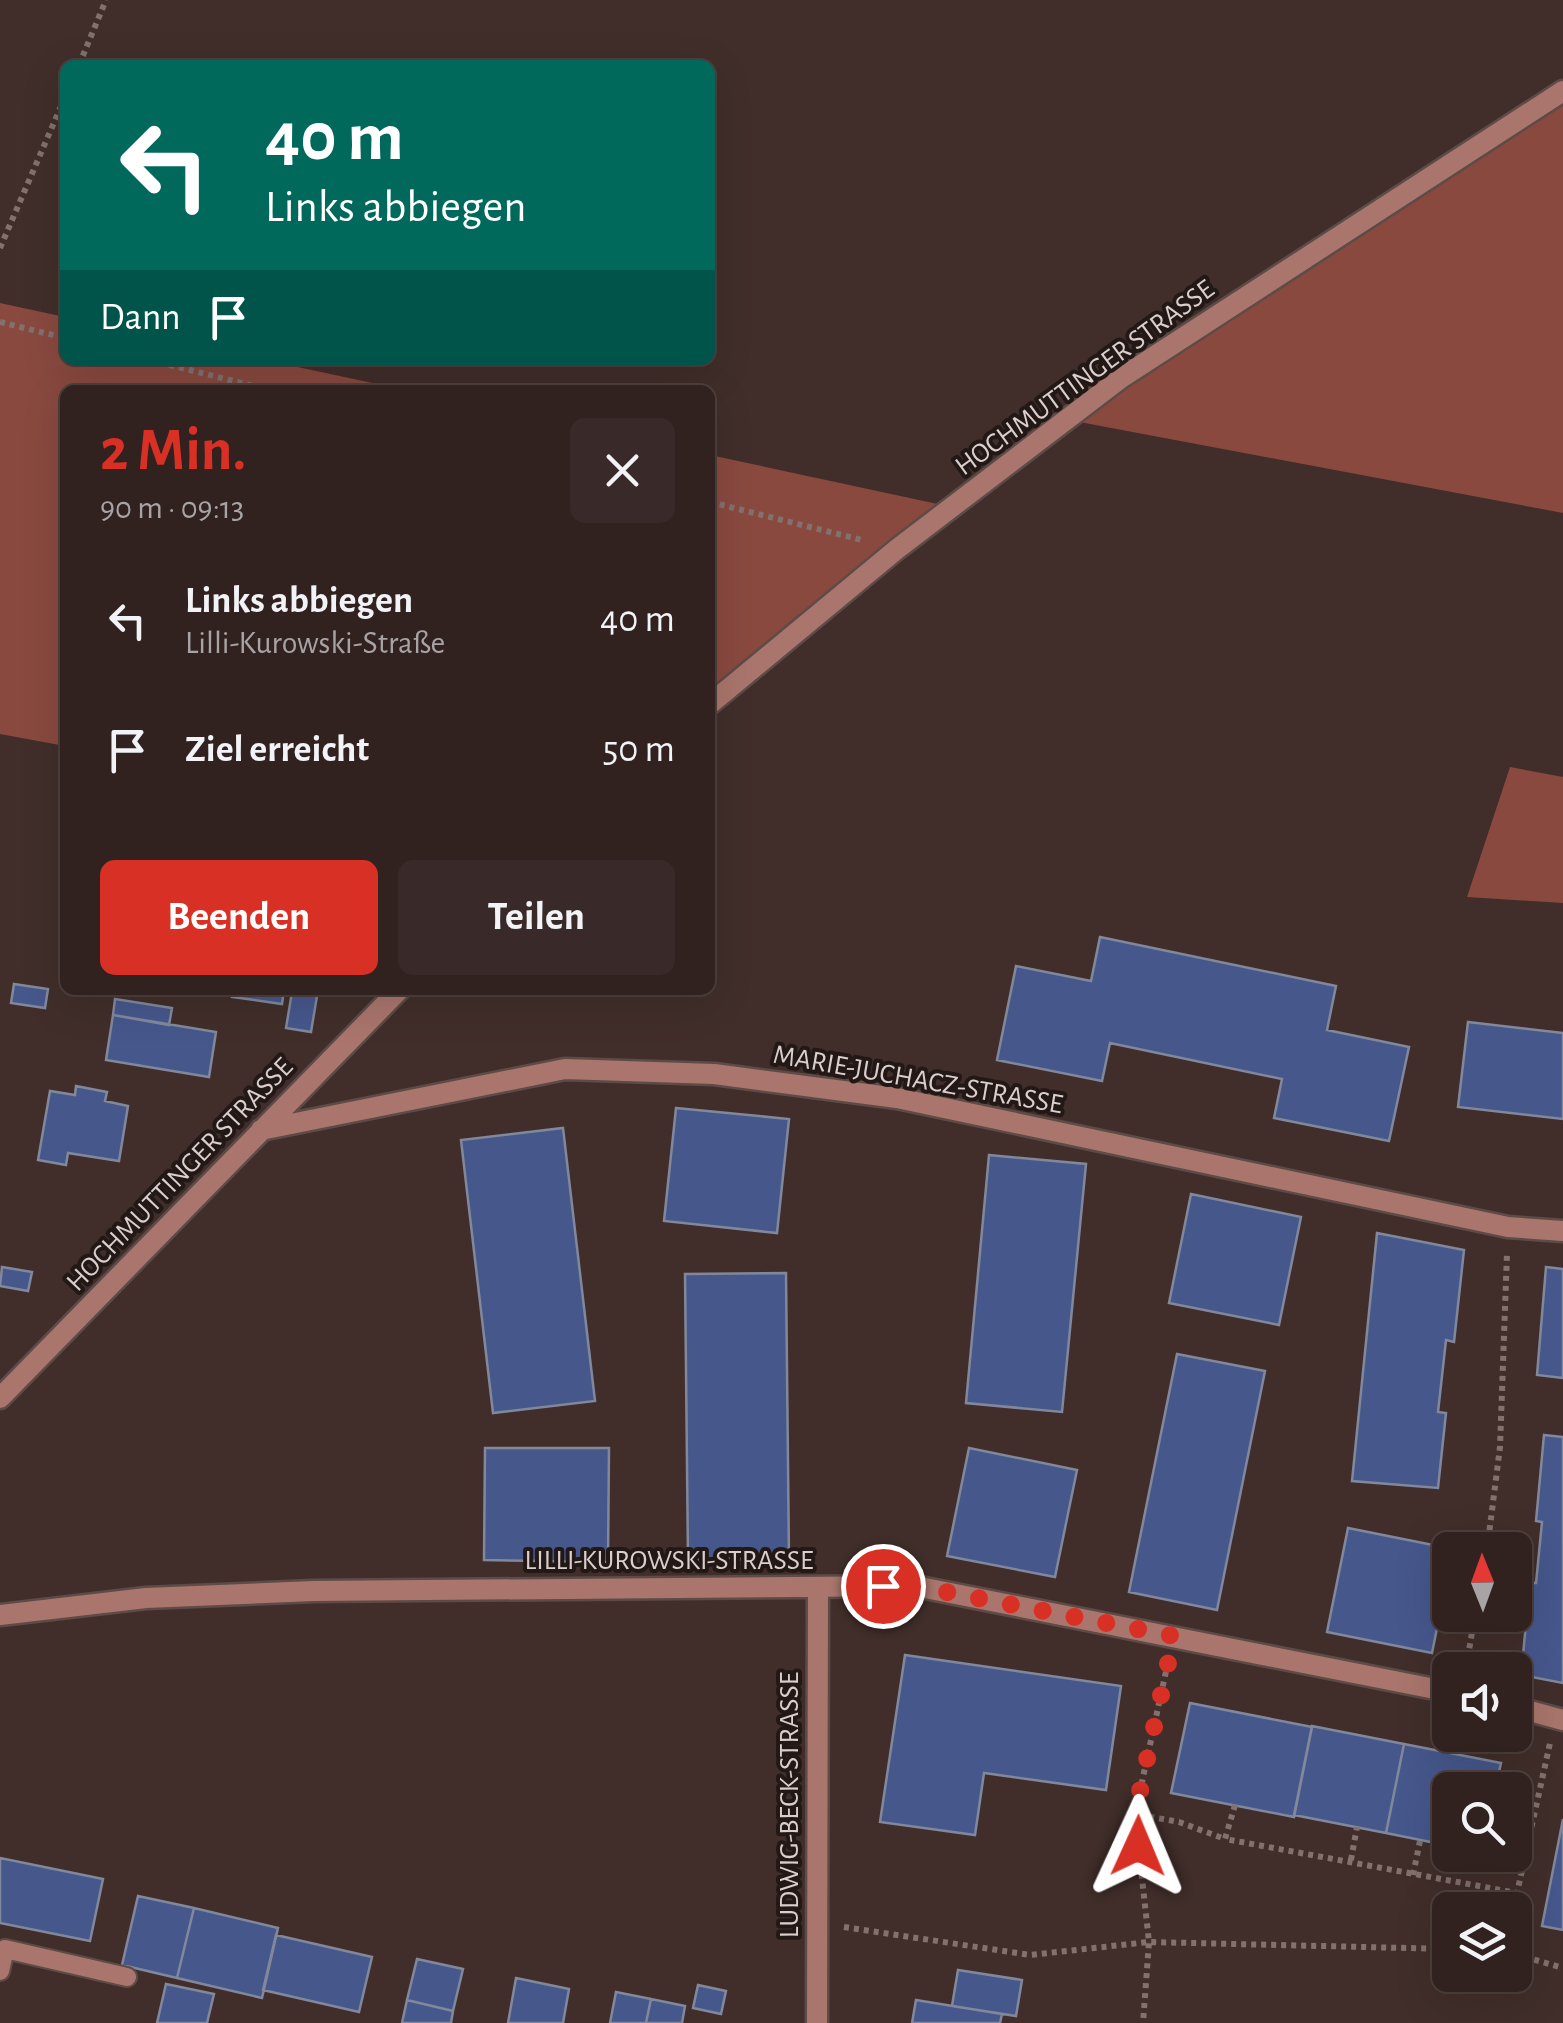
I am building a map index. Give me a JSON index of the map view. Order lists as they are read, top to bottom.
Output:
{
  "streets": {
    "street": [
      "HOCHMUTTINGER STRASSE",
      "MARIE-JUCHACZ-STRASSE",
      "LILLI-KUROWSKI-STRASSE",
      "LUDWIG-BECK-STRASSE"
    ]
  },
  "crossings": [
    ["HOCHMUTTINGER STRASSE", "MARIE-JUCHACZ-STRASSE"],
    ["LILLI-KUROWSKI-STRASSE", "LUDWIG-BECK-STRASSE"]
  ],
  "north": "top",
  "page": {
    "turn": ["40 m", "Links abbiegen"],
    "then": "Dann",
    "heading": ["2 Min.", "90 m · 09:13"],
    "list": [
      {
        "name": "Links abbiegen",
        "note": "Lilli-Kurowski-Straße",
        "value": "40 m"
      },
      {
        "name": "Ziel erreicht",
        "value": "50 m"
      }
    ],
    "buttons": ["Beenden", "Teilen"]
  }
}
